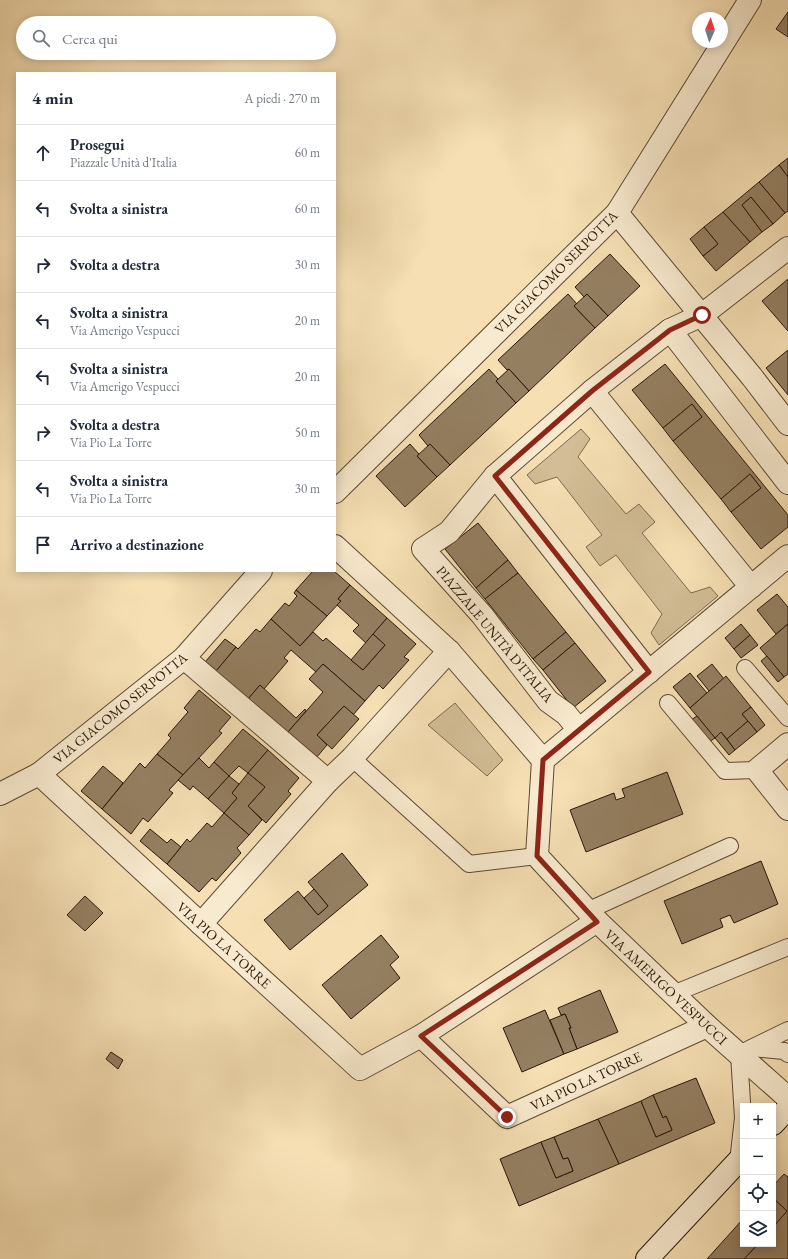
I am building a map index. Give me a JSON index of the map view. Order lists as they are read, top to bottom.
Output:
{
  "streets": {
    "street": [
      "VIA GIACOMO SERPOTTA",
      "PIAZZALE UNITÀ D'ITALIA",
      "VIA PIO LA TORRE",
      "VIA AMERIGO VESPUCCI"
    ]
  },
  "crossings": [
    ["VIA GIACOMO SERPOTTA", "VIA PIO LA TORRE"],
    ["VIA PIO LA TORRE", "VIA AMERIGO VESPUCCI"]
  ],
  "north": "top",
  "page": {
    "search": "Cerca qui",
    "heading": ["4 min", "A piedi · 270 m"],
    "list": [
      ["Prosegui", "Piazzale Unità d'Italia", "60 m"],
      ["Svolta a sinistra", "60 m"],
      ["Svolta a destra", "30 m"],
      ["Svolta a sinistra", "Via Amerigo Vespucci", "20 m"],
      ["Svolta a sinistra", "Via Amerigo Vespucci", "20 m"],
      ["Svolta a destra", "Via Pio La Torre", "50 m"],
      ["Svolta a sinistra", "Via Pio La Torre", "30 m"],
      "Arrivo a destinazione"
    ],
    "map_buttons": ["+", "−"]
  }
}
